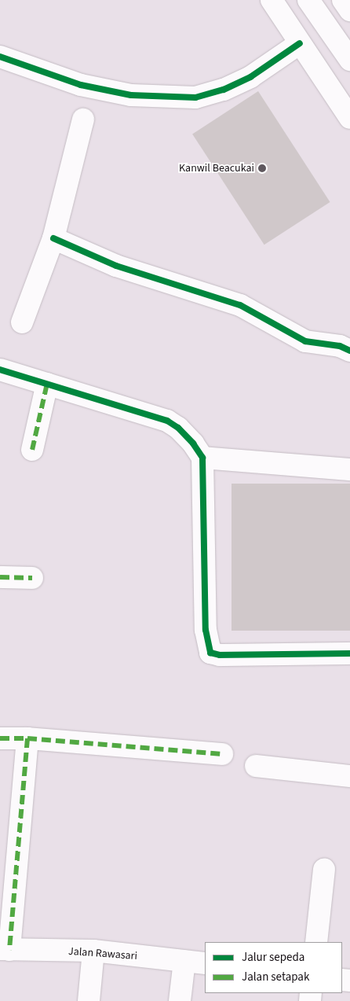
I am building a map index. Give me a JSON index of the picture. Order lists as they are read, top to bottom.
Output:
{
  "streets": {
    "main road": ["Jalan Rawasari"]
  },
  "places": ["Kanwil Beacukai"],
  "legend": ["Jalur sepeda", "Jalan setapak"]
}
